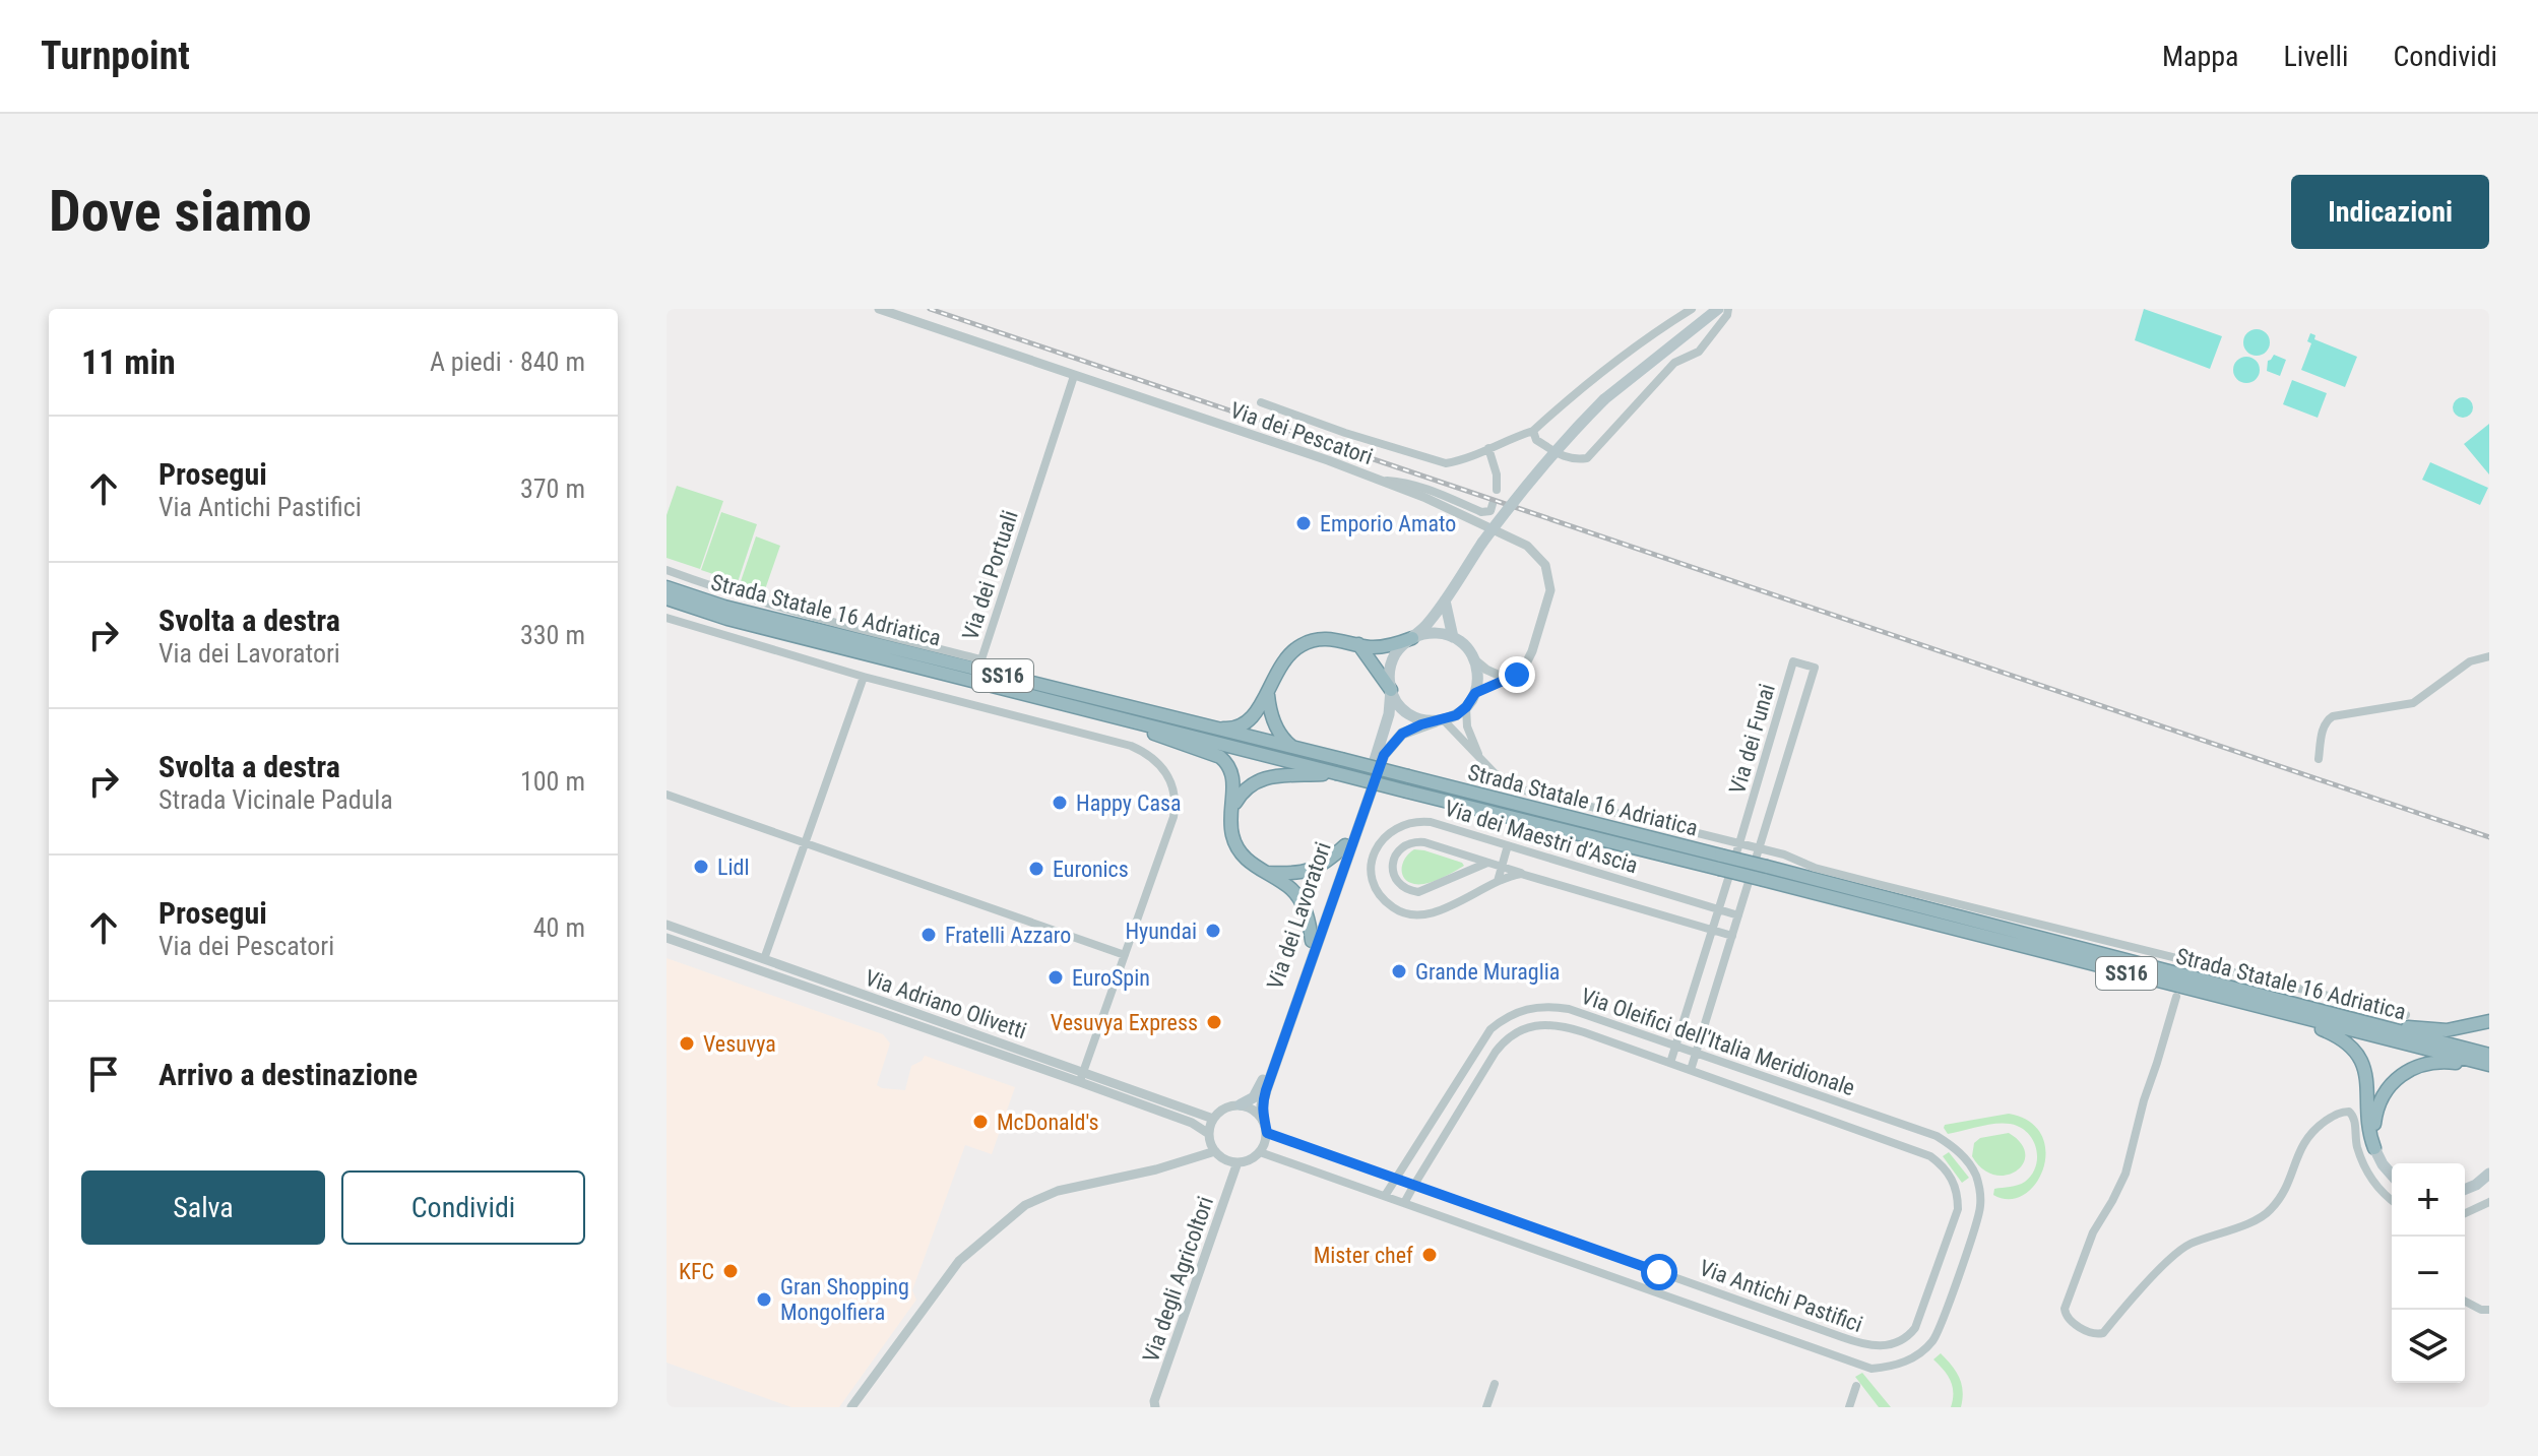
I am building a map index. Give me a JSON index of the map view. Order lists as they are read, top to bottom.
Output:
{
  "streets": {
    "highway": ["Strada Statale 16 Adriatica", "SS16"],
    "main road": ["Via dei Lavoratori"],
    "street": [
      "Via dei Pescatori",
      "Via dei Portuali",
      "Via dei Funai",
      "Via dei Maestri d’Ascia",
      "Via Adriano Olivetti",
      "Via Oleifici dell'Italia Meridionale",
      "Via degli Agricoltori",
      "Via Antichi Pastifici"
    ]
  },
  "crossings": [
    ["Via dei Pescatori", "Via dei Portuali"],
    ["Strada Statale 16 Adriatica", "SS16"],
    ["Via dei Funai", "Via dei Maestri d’Ascia"],
    ["Via dei Funai", "Via Oleifici dell'Italia Meridionale"],
    ["Via Adriano Olivetti", "Via degli Agricoltori"],
    ["Via Adriano Olivetti", "Via Antichi Pastifici"],
    ["Via Oleifici dell'Italia Meridionale", "Via Antichi Pastifici"],
    ["Via degli Agricoltori", "Via Antichi Pastifici"]
  ],
  "places": [
    "Emporio Amato",
    "Happy Casa",
    "Lidl",
    "Euronics",
    "Hyundai",
    "Fratelli Azzaro",
    "Grande Muraglia",
    "EuroSpin",
    "Vesuvya Express",
    "Vesuvya",
    "McDonald's",
    "Mister chef",
    "KFC",
    "Gran Shopping Mongolfiera"
  ],
  "page": {
    "header": "Turnpoint",
    "nav": ["Mappa", "Livelli", "Condividi"],
    "buttons": [
      "Indicazioni",
      ["Salva", "Condividi"]
    ],
    "title": "Dove siamo",
    "heading": ["11 min", "A piedi · 840 m"],
    "list": [
      ["Prosegui", "Via Antichi Pastifici", "370 m"],
      ["Svolta a destra", "Via dei Lavoratori", "330 m"],
      ["Svolta a destra", "Strada Vicinale Padula", "100 m"],
      ["Prosegui", "Via dei Pescatori", "40 m"],
      "Arrivo a destinazione"
    ],
    "map_buttons": ["+", "−"]
  }
}
